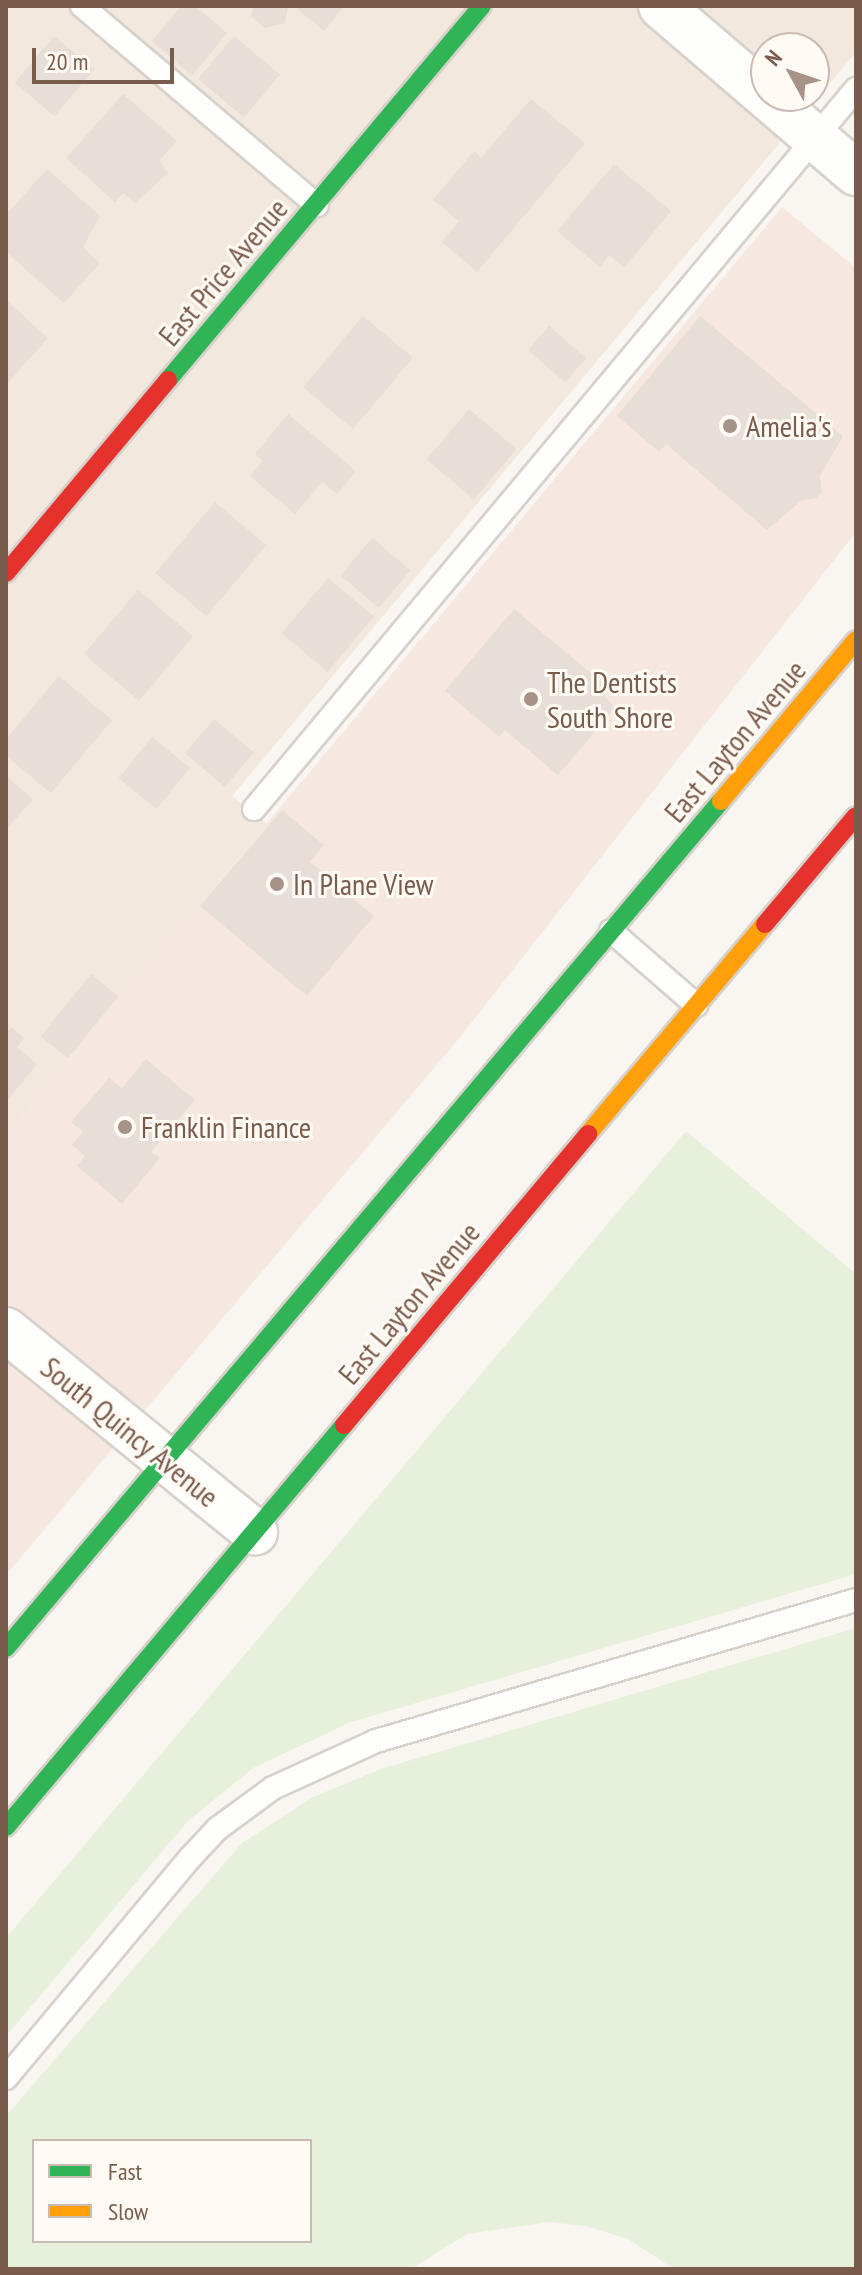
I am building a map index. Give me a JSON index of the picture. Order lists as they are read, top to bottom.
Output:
{
  "streets": {
    "main road": ["East Price Avenue", "East Layton Avenue"],
    "street": ["South Quincy Avenue"]
  },
  "crossings": [
    ["East Layton Avenue", "South Quincy Avenue"]
  ],
  "places": [
    "Amelia's",
    "The Dentists South Shore",
    "In Plane View",
    "Franklin Finance"
  ],
  "legend": ["Fast", "Slow"],
  "scale_bar": "20 m",
  "north": "top left"
}
